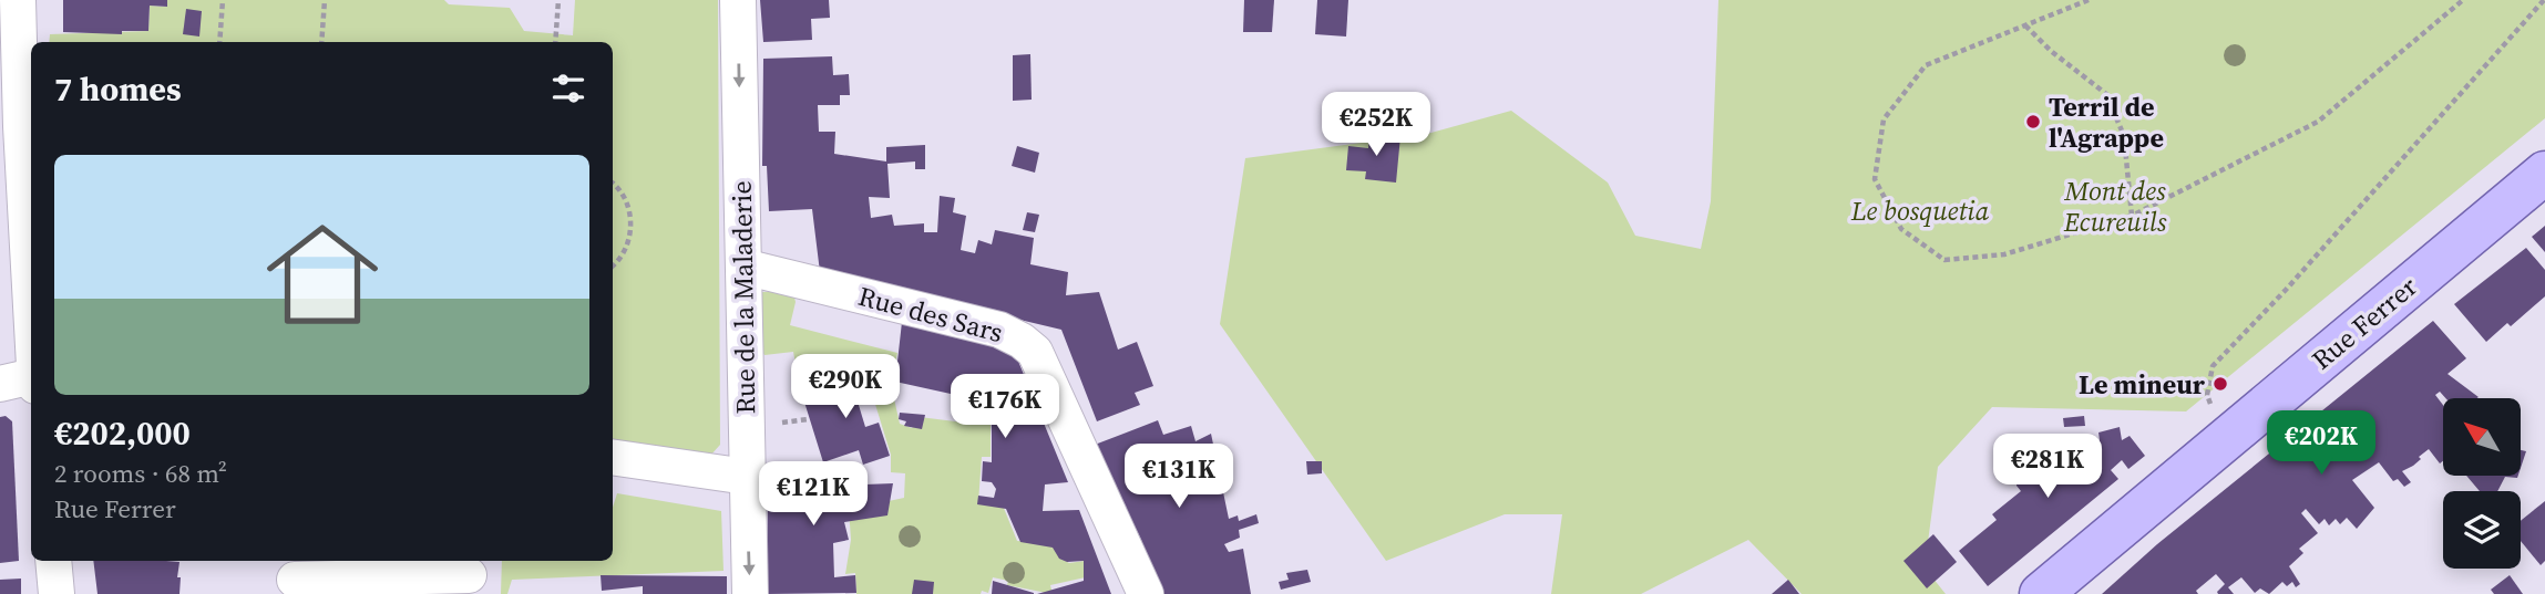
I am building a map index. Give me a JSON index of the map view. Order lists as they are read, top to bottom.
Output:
{
  "streets": {
    "main road": ["Rue Ferrer"],
    "street": ["Rue de la Maladerie", "Rue des Sars"]
  },
  "crossings": [
    ["Rue de la Maladerie", "Rue des Sars"]
  ],
  "one_way": ["Rue de la Maladerie"],
  "parks": ["Mont des Ecureuils", "Le bosquetia"],
  "places": ["Terril de l'Agrappe", "Le mineur"],
  "north": "top left",
  "page": {
    "heading": "7 homes",
    "price": [
      "€252K",
      "€290K",
      "€176K",
      "€202K",
      "€281K",
      "€131K",
      "€121K"
    ],
    "list": [
      {
        "name": "€202,000",
        "note": "2 rooms · 68 m² · Rue Ferrer"
      }
    ]
  }
}
